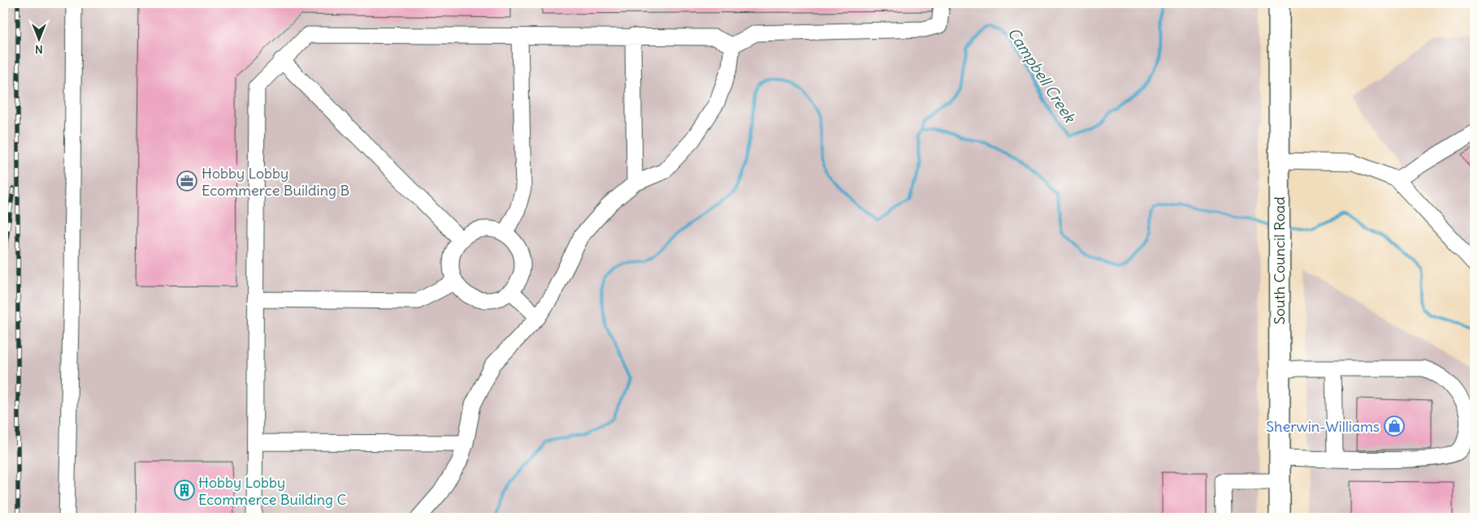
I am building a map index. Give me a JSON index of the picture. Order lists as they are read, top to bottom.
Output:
{
  "streets": {
    "main road": ["South Council Road"]
  },
  "water": ["Campbell Creek"],
  "places": {
    "office": ["Hobby Lobby Ecommerce Building B"],
    "shop": ["Sherwin-Williams"],
    "building": ["Hobby Lobby Ecommerce Building C"]
  },
  "north": "bottom"
}
